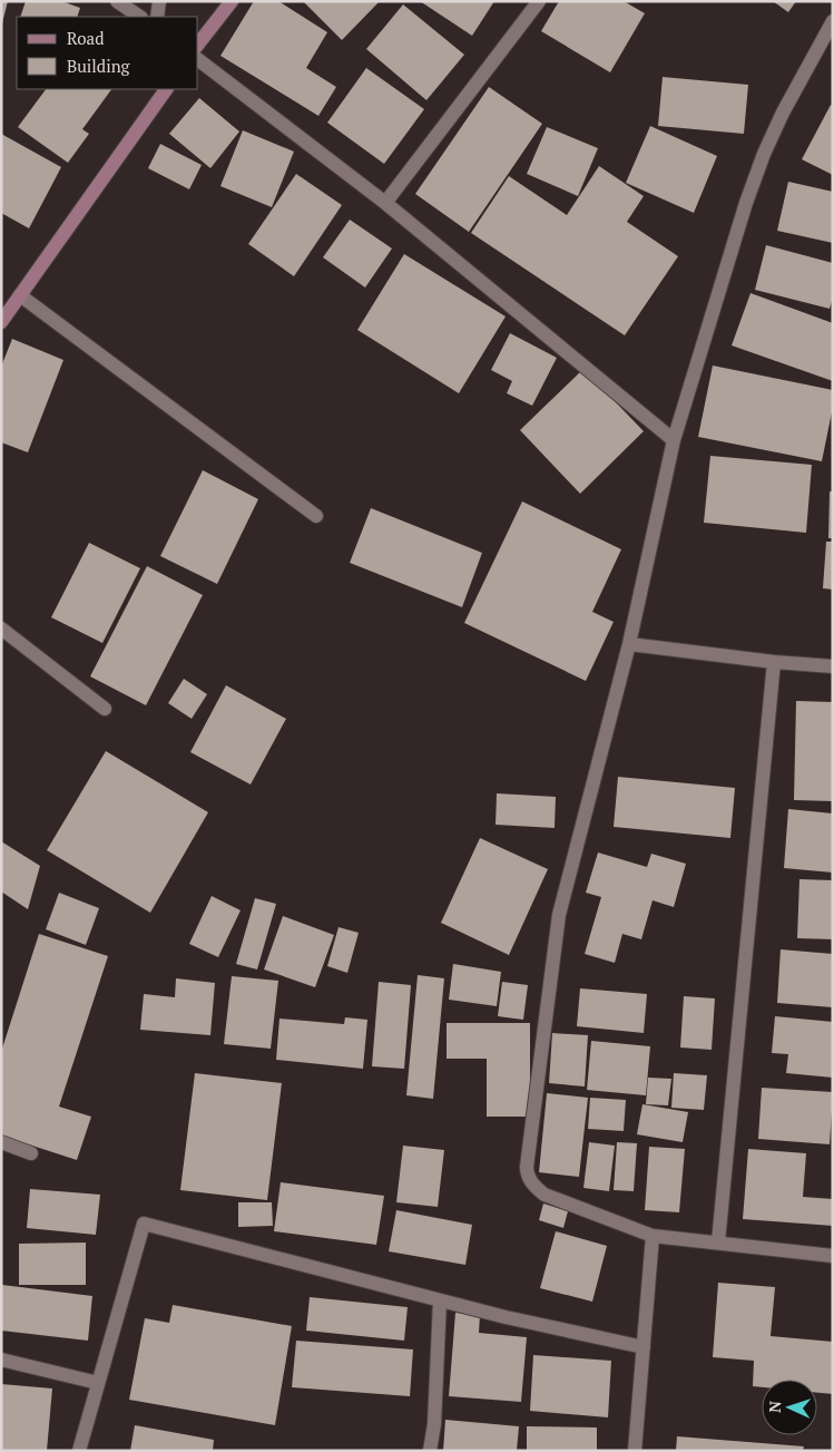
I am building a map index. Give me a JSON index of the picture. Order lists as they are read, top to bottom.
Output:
{
  "legend": ["Road", "Building"],
  "north": "left"
}
